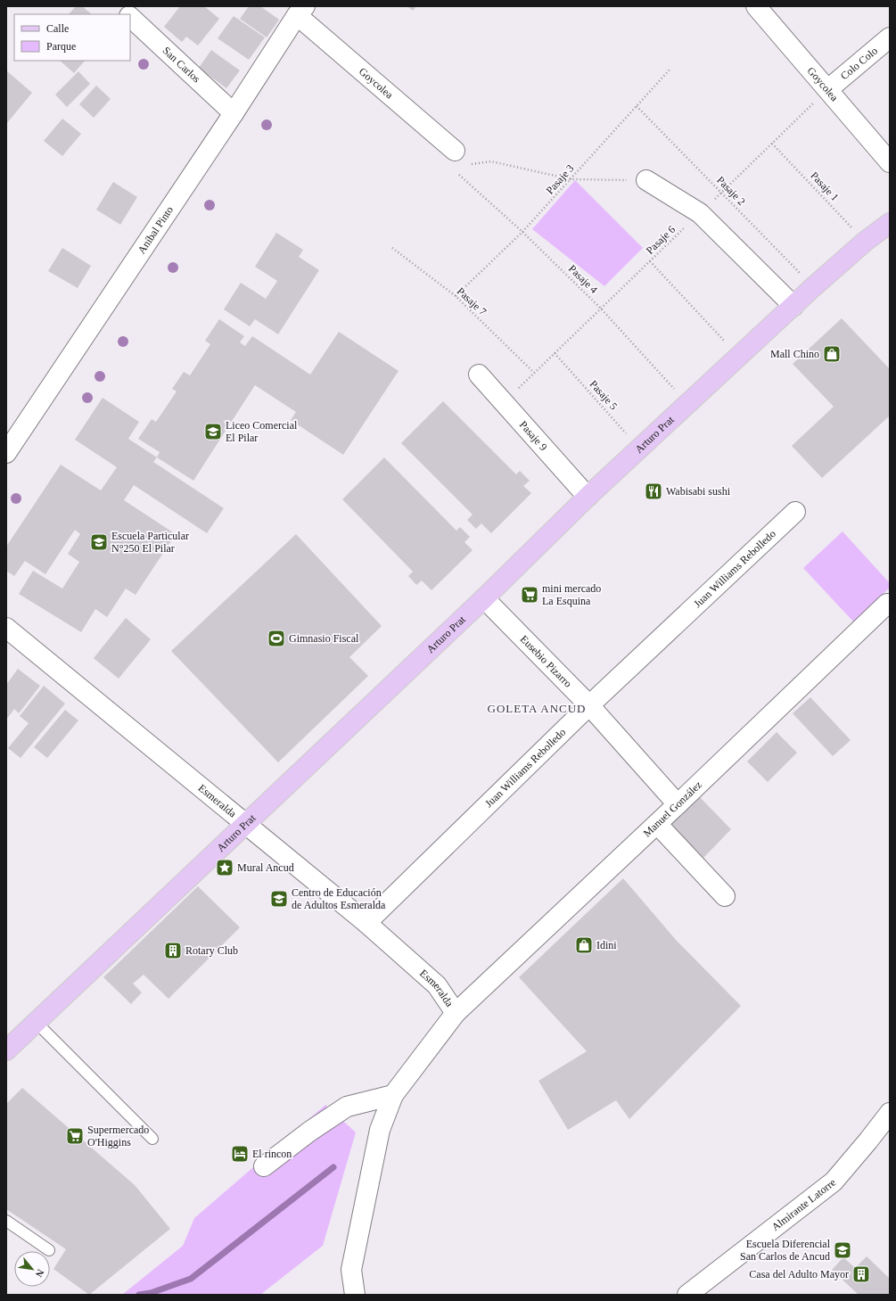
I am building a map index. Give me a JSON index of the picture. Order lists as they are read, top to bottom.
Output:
{
  "streets": {
    "main road": ["Arturo Prat"],
    "street": [
      "Colo Colo",
      "San Carlos",
      "Goycolea",
      "Aníbal Pinto",
      "Pasaje 9",
      "Juan Williams Rebolledo",
      "Eusebio Pizarro",
      "Esmeralda",
      "Manuel González",
      "Almirante Latorre"
    ],
    "path": [
      "Pasaje 3",
      "Pasaje 1",
      "Pasaje 2",
      "Pasaje 6",
      "Pasaje 4",
      "Pasaje 7",
      "Pasaje 5"
    ]
  },
  "crossings": [
    ["Colo Colo", "Goycolea"],
    ["Colo Colo", "Pasaje 6"],
    ["San Carlos", "Aníbal Pinto"],
    ["Goycolea", "Aníbal Pinto"],
    ["Goycolea", "Pasaje 6"],
    ["Pasaje 3", "Pasaje 2"],
    ["Pasaje 3", "Pasaje 4"],
    ["Pasaje 3", "Pasaje 7"],
    ["Pasaje 1", "Pasaje 6"],
    ["Pasaje 1", "Arturo Prat"],
    ["Pasaje 2", "Pasaje 6"],
    ["Pasaje 2", "Arturo Prat"],
    ["Pasaje 6", "Pasaje 4"],
    ["Pasaje 6", "Pasaje 7"],
    ["Pasaje 6", "Pasaje 5"],
    ["Pasaje 6", "Pasaje 9"],
    ["Pasaje 4", "Arturo Prat"],
    ["Pasaje 5", "Arturo Prat"],
    ["Arturo Prat", "Pasaje 9"],
    ["Arturo Prat", "Eusebio Pizarro"],
    ["Arturo Prat", "Esmeralda"],
    ["Juan Williams Rebolledo", "Eusebio Pizarro"],
    ["Juan Williams Rebolledo", "Esmeralda"],
    ["Eusebio Pizarro", "Manuel González"],
    ["Esmeralda", "Manuel González"]
  ],
  "districts": ["GOLETA ANCUD"],
  "places": {
    "shop": ["Mall Chino", "Idini"],
    "school or university": [
      "Liceo Comercial El Pilar",
      "Escuela Particular N°250 El Pilar",
      "Centro de Educación de Adultos Esmeralda",
      "Escuela Diferencial San Carlos de Ancud"
    ],
    "restaurant": ["Wabisabi sushi"],
    "supermarket": ["mini mercado La Esquina", "Supermercado O'Higgins"],
    "sports": ["Gimnasio Fiscal"],
    "place": ["Mural Ancud"],
    "building": ["Rotary Club", "Casa del Adulto Mayor"],
    "hotel": ["El rincon"]
  },
  "legend": ["Calle", "Parque"],
  "north": "bottom right"
}
